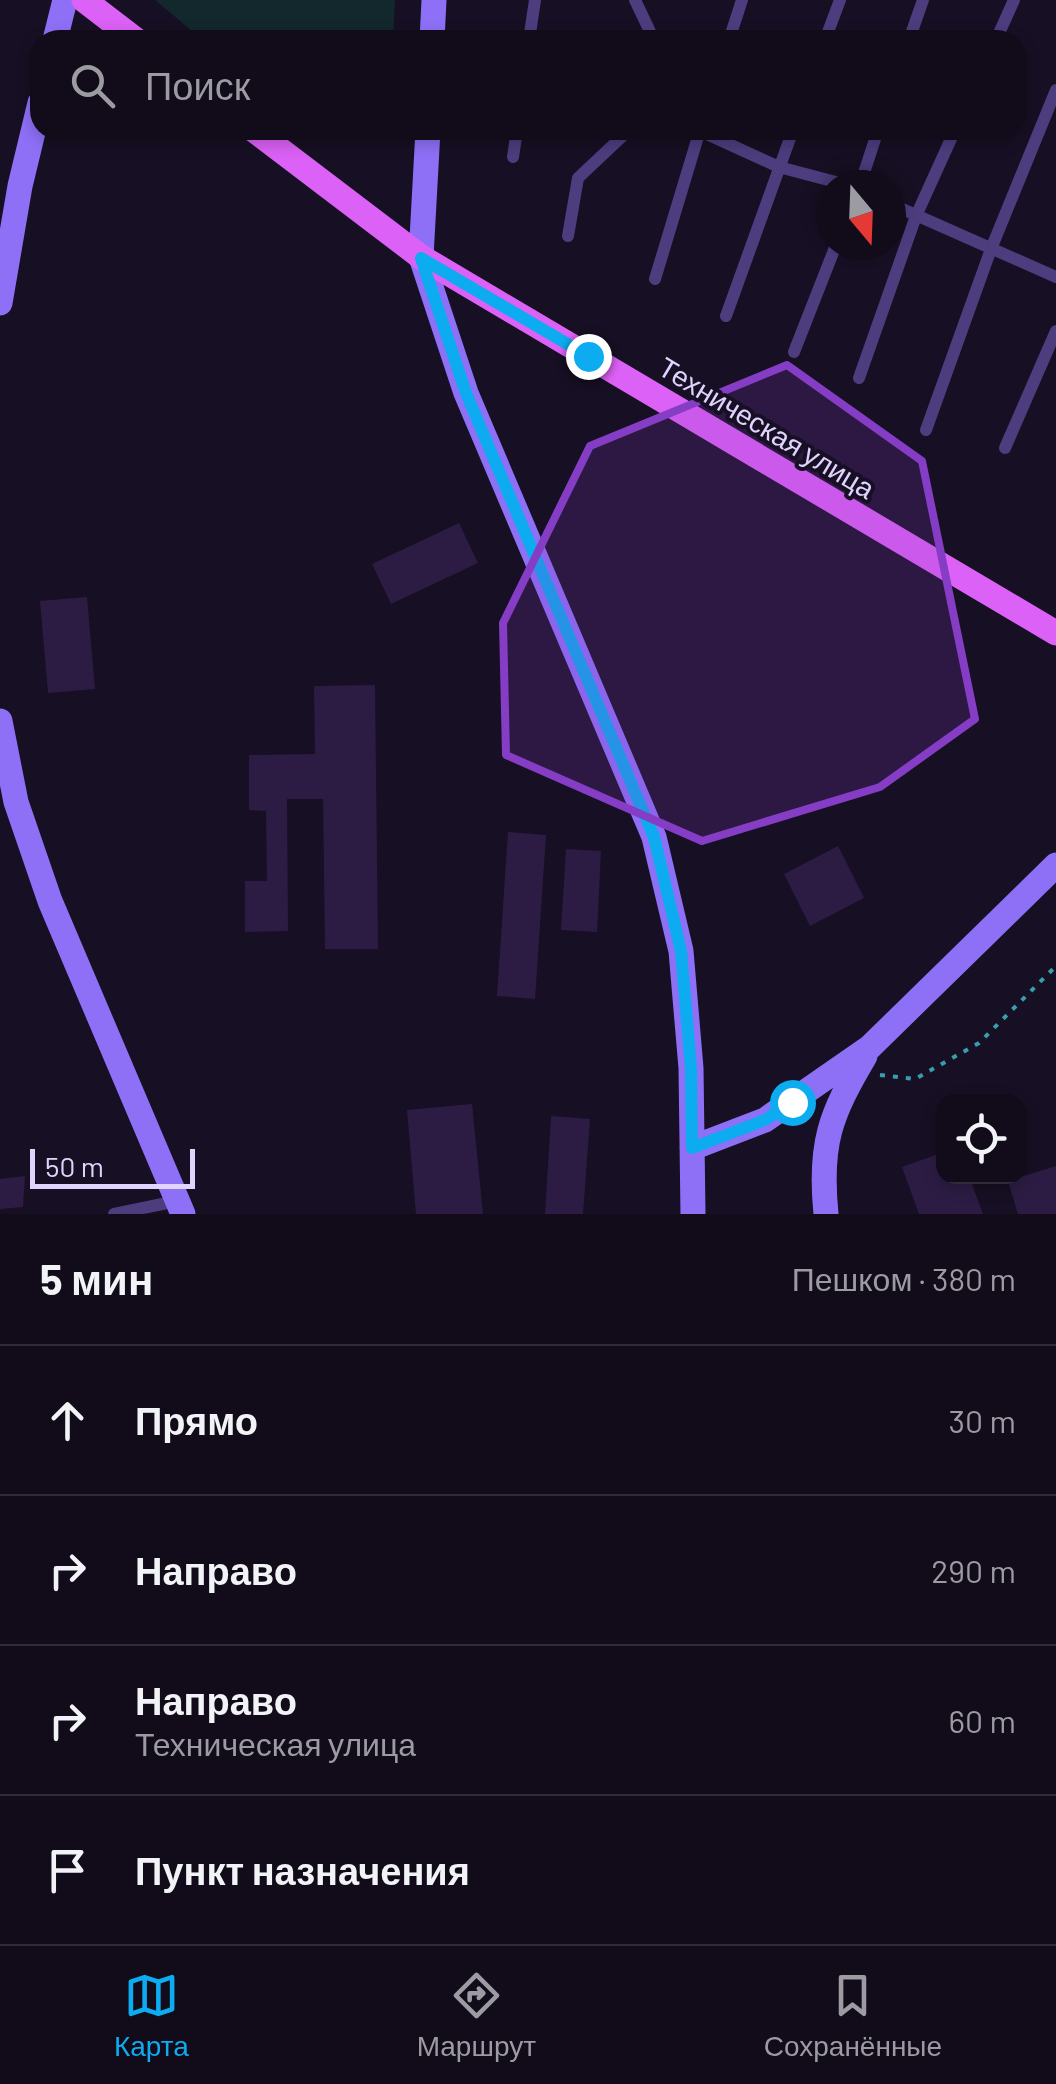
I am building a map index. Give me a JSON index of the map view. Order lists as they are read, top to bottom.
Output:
{
  "streets": {
    "main road": ["Техническая улица"]
  },
  "scale_bar": "50 m",
  "north": "bottom",
  "page": {
    "search": "Поиск",
    "scale": "50 m",
    "heading": ["5 мин", "Пешком · 380 m"],
    "list": [
      ["Прямо", "30 m"],
      ["Направо", "290 m"],
      ["Направо", "Техническая улица", "60 m"],
      "Пункт назначения"
    ],
    "nav": ["Карта", "Маршрут", "Сохранённые"]
  }
}
